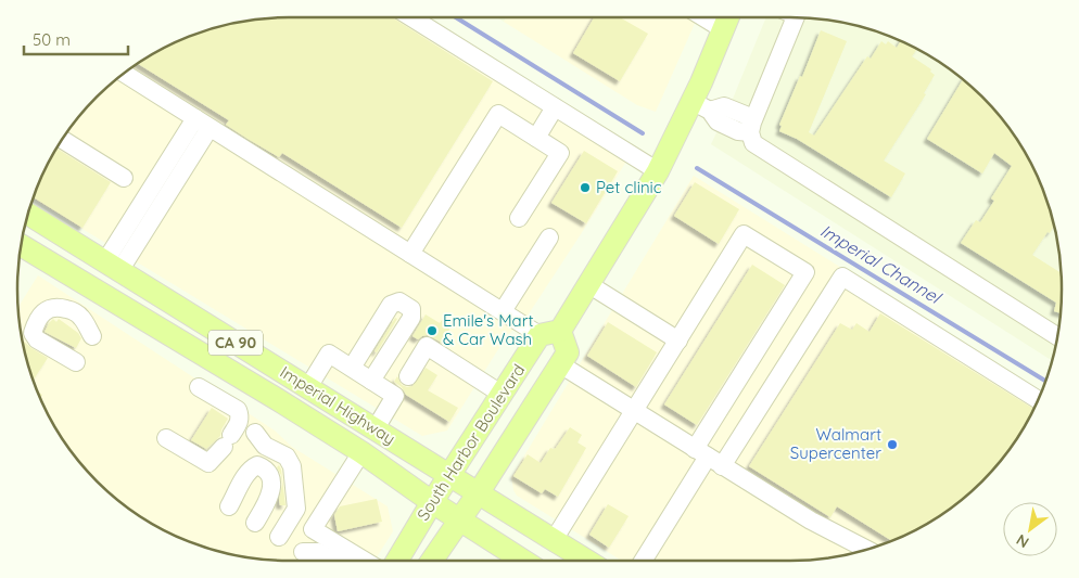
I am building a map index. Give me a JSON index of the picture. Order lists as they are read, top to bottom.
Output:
{
  "streets": {
    "main road": ["CA 90", "Imperial Highway", "South Harbor Boulevard"]
  },
  "crossings": [
    ["Imperial Highway", "South Harbor Boulevard"]
  ],
  "water": ["Imperial Channel"],
  "places": ["Pet clinic", "Emile's Mart & Car Wash", "Walmart Supercenter"],
  "scale_bar": "50 m",
  "north": "bottom left"
}
